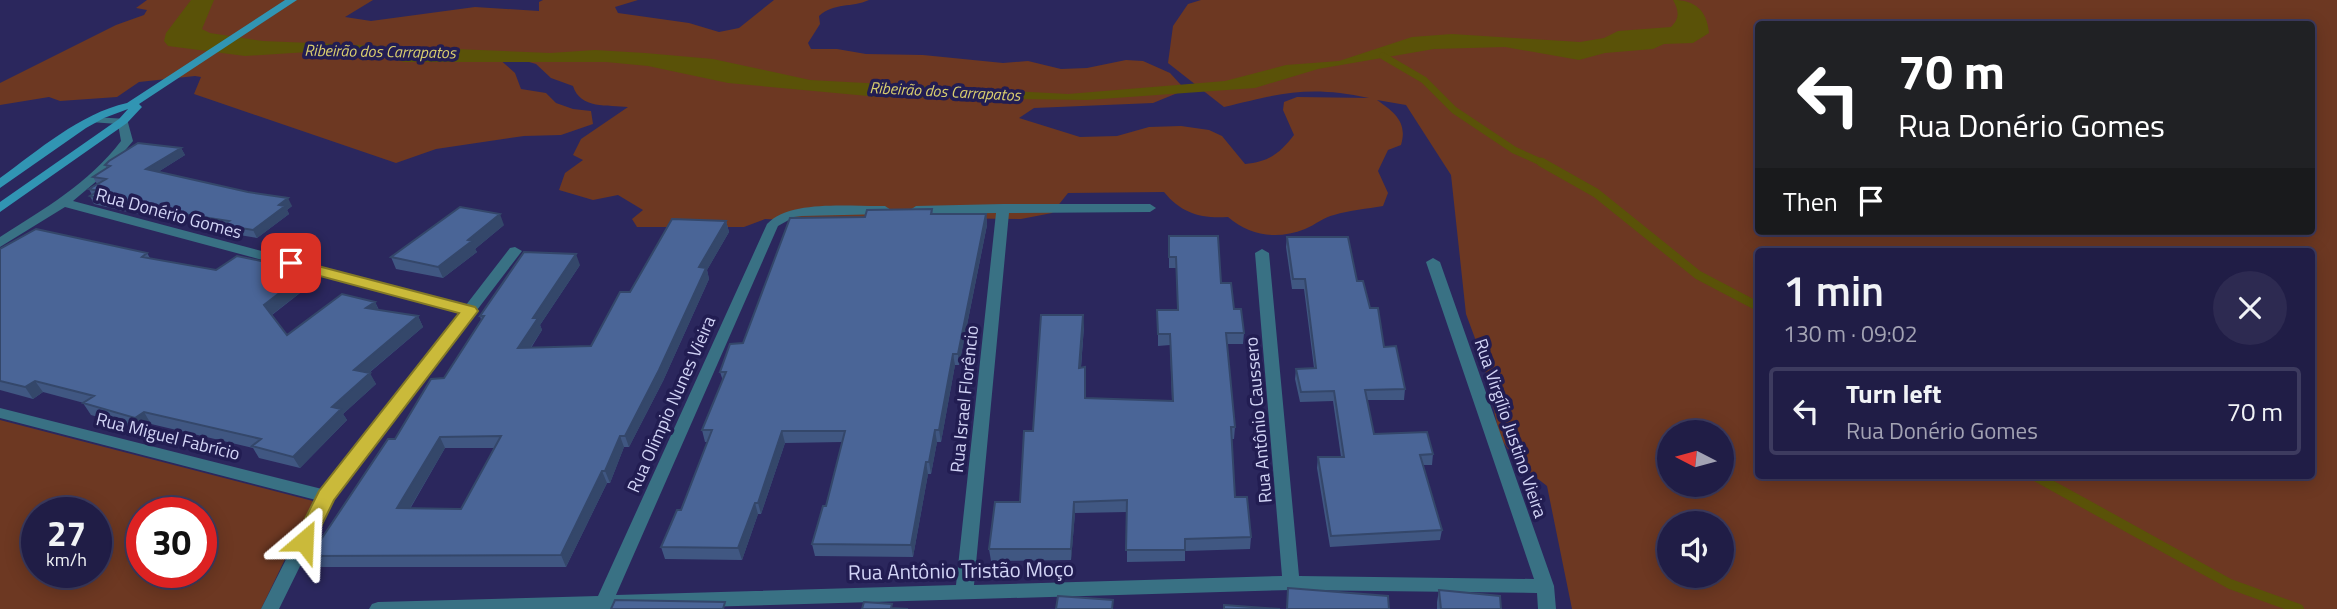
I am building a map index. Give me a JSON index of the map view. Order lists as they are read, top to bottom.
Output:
{
  "streets": {
    "street": [
      "Rua Donério Gomes",
      "Rua Israel Florêncio",
      "Rua Olímpio Nunes Vieira",
      "Rua Antônio Caussero",
      "Rua Virgílio Justino Vieira",
      "Rua Miguel Fabrício",
      "Rua Antônio Tristão Moço"
    ]
  },
  "crossings": [
    ["Rua Israel Florêncio", "Rua Olímpio Nunes Vieira"],
    ["Rua Israel Florêncio", "Rua Antônio Tristão Moço"],
    ["Rua Olímpio Nunes Vieira", "Rua Antônio Tristão Moço"],
    ["Rua Antônio Caussero", "Rua Antônio Tristão Moço"],
    ["Rua Virgílio Justino Vieira", "Rua Antônio Tristão Moço"]
  ],
  "water": ["Ribeirão dos Carrapatos"],
  "north": "left",
  "page": {
    "turn": ["70 m", "Rua Donério Gomes"],
    "then": "Then",
    "heading": ["1 min", "130 m · 09:02"],
    "list": [
      {
        "name": "Turn left",
        "note": "Rua Donério Gomes",
        "value": "70 m"
      }
    ],
    "speed": "27 km/h",
    "limit": "30"
  }
}
